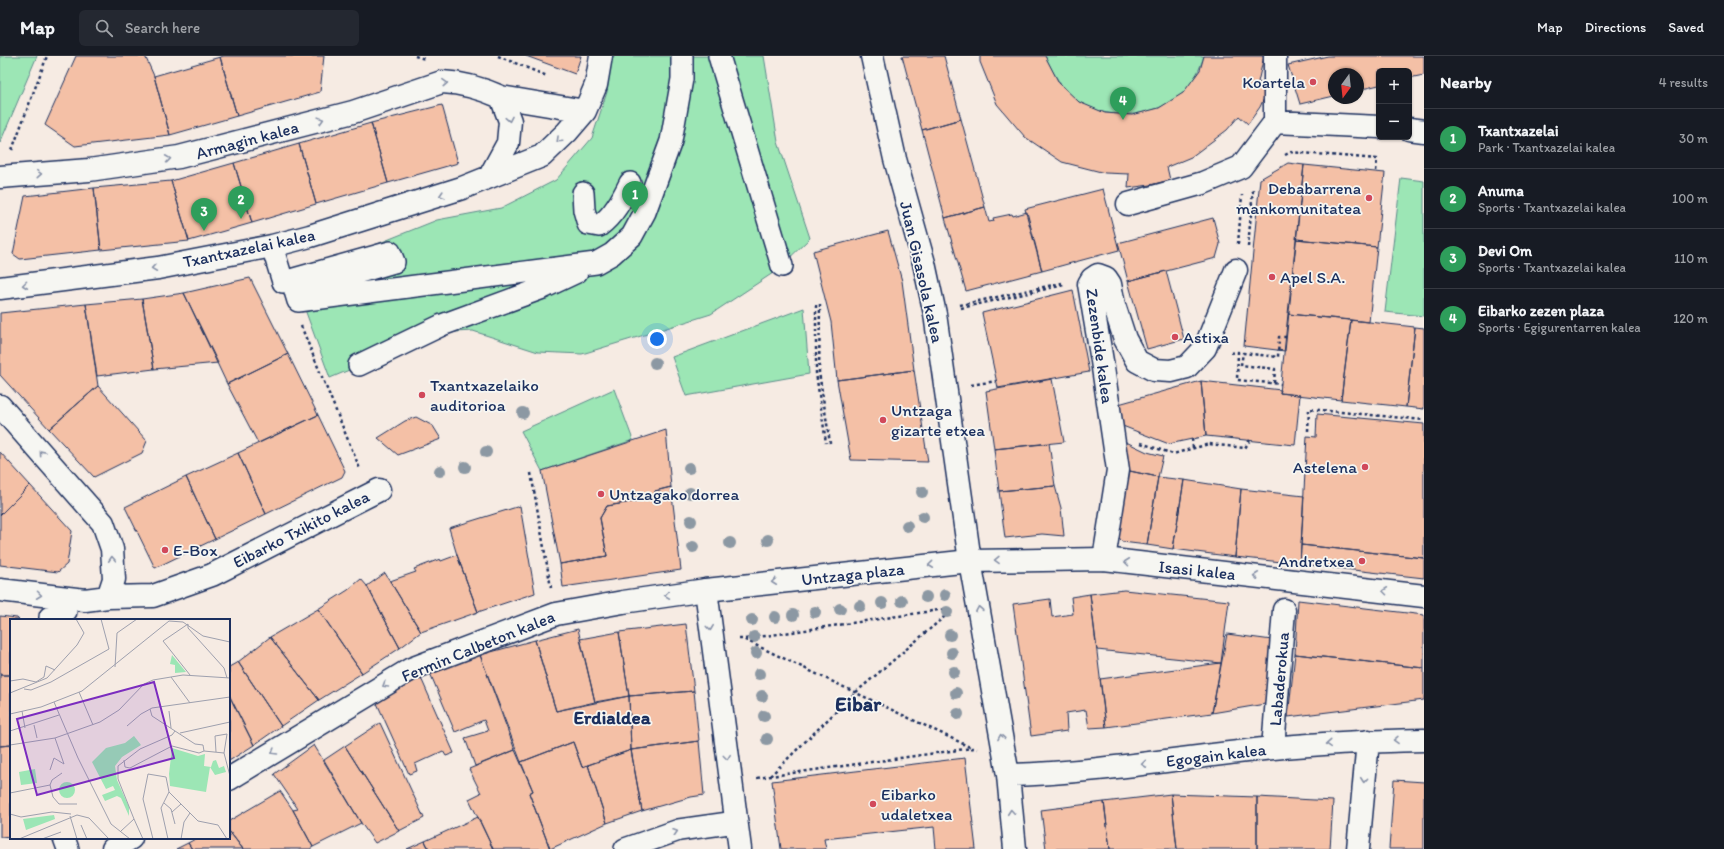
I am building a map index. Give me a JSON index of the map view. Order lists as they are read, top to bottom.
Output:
{
  "streets": {
    "street": [
      "Armagin kalea",
      "Txantxazelai kalea",
      "Juan Gisasola kalea",
      "Zezenbide kalea",
      "Eibarko Txikito kalea",
      "Isasi kalea",
      "Untzaga plaza",
      "Fermin Calbeton kalea",
      "Labaderokua",
      "Egogain kalea"
    ]
  },
  "crossings": [
    ["Juan Gisasola kalea", "Isasi kalea"],
    ["Juan Gisasola kalea", "Untzaga plaza"],
    ["Zezenbide kalea", "Isasi kalea"],
    ["Isasi kalea", "Untzaga plaza"],
    ["Untzaga plaza", "Fermin Calbeton kalea"],
    ["Labaderokua", "Egogain kalea"]
  ],
  "one_way": [
    "Armagin kalea",
    "Isasi kalea",
    "Untzaga plaza",
    "Fermin Calbeton kalea",
    "Egogain kalea"
  ],
  "districts": ["Eibar", "Erdialdea"],
  "places": [
    "Koartela",
    "Debabarrena mankomunitatea",
    "Apel S.A.",
    "Astixa",
    "Txantxazelaiko auditorioa",
    "Untzaga gizarte etxea",
    "Astelena",
    "Untzagako dorrea",
    "E-Box",
    "Andretxea",
    "Eibarko udaletxea"
  ],
  "north": "bottom",
  "page": {
    "header": "Map",
    "search": "Search here",
    "nav": ["Map", "Directions", "Saved"],
    "heading": ["Nearby", "4 results"],
    "map_buttons": ["+", "−"],
    "pins": [
      "4",
      "1",
      "2",
      "3"
    ],
    "list": [
      {
        "mark": "1",
        "name": "Txantxazelai",
        "note": "Park · Txantxazelai kalea",
        "value": "30 m"
      },
      {
        "mark": "2",
        "name": "Anuma",
        "note": "Sports · Txantxazelai kalea",
        "value": "100 m"
      },
      {
        "mark": "3",
        "name": "Devi Om",
        "note": "Sports · Txantxazelai kalea",
        "value": "110 m"
      },
      {
        "mark": "4",
        "name": "Eibarko zezen plaza",
        "note": "Sports · Egigurentarren kalea",
        "value": "120 m"
      }
    ]
  }
}
